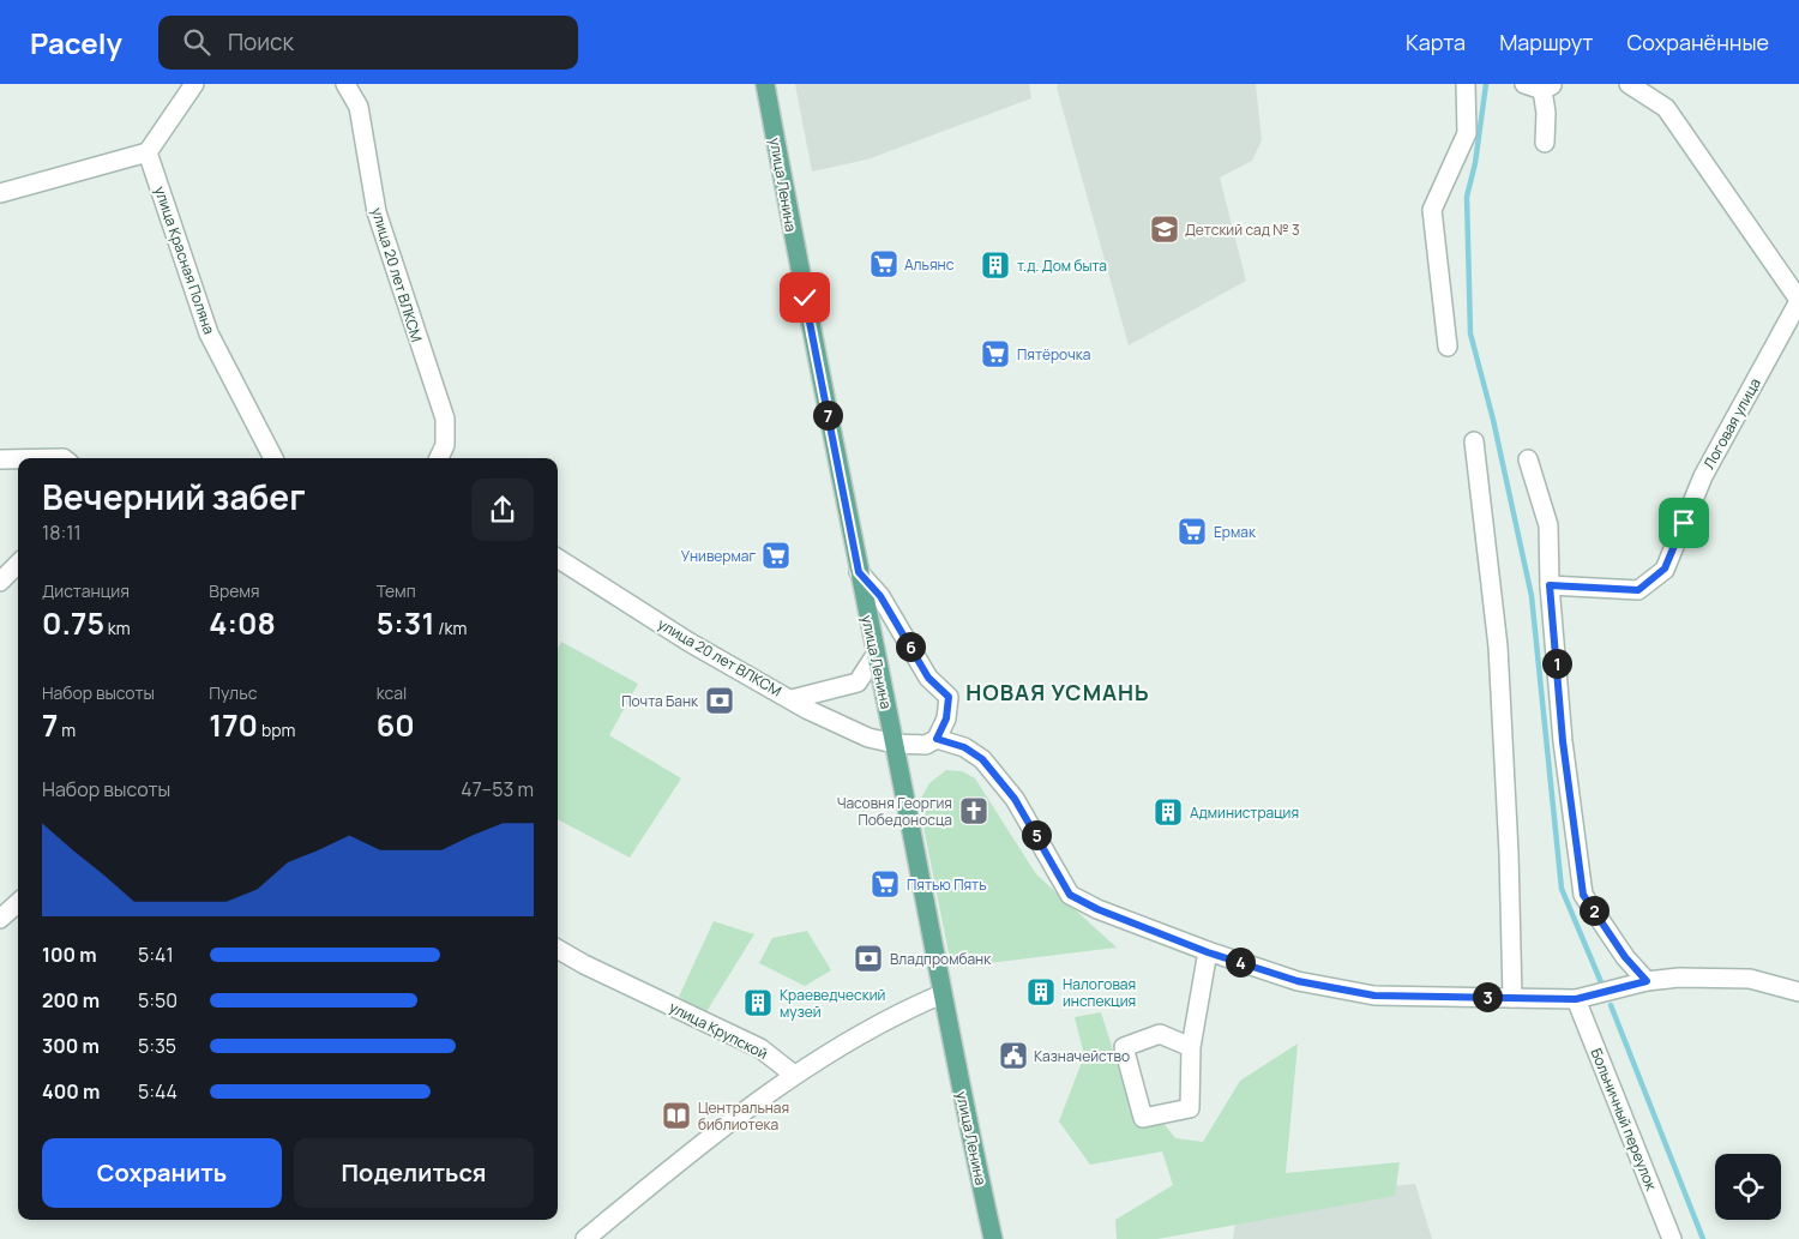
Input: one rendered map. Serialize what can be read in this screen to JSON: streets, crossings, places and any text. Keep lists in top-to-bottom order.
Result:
{
  "streets": {
    "main road": ["улица Ленина"],
    "street": [
      "улица Красная Поляна",
      "улица 20 лет ВЛКСМ",
      "Логовая улица",
      "улица Крупской",
      "Больничный переулок"
    ]
  },
  "crossings": [
    ["улица Ленина", "улица 20 лет ВЛКСМ"]
  ],
  "districts": ["НОВАЯ УСМАНЬ"],
  "places": {
    "school or university": ["Детский сад № 3"],
    "supermarket": [
      "Альянс",
      "Пятёрочка",
      "Ермак",
      "Универмаг",
      "Пятью Пять"
    ],
    "building": [
      "т.д. Дом быта",
      "Администрация",
      "Налоговая инспекция",
      "Краеведческий музей"
    ],
    "bank": ["Почта Банк", "Владпромбанк"],
    "church": ["Часовня Георгия Победоносца"],
    "public building": ["Казначейство"],
    "library": ["Центральная библиотека"]
  },
  "page": {
    "header": "Pacely",
    "search": "Поиск",
    "nav": ["Карта", "Маршрут", "Сохранённые"],
    "pins": [
      "7",
      "6",
      "1",
      "5",
      "2",
      "4",
      "3"
    ],
    "heading": ["Вечерний забег", "18:11"],
    "stats": [
      ["Дистанция", "0.75 km"],
      ["Время", "4:08"],
      ["Темп", "5:31 /km"],
      ["Набор высоты", "7 m"],
      ["Пульс", "170 bpm"],
      ["kcal", "60"]
    ],
    "chart": ["Набор высоты", "47–53 m"],
    "list": [
      {
        "name": "100 m",
        "note": "5:41"
      },
      {
        "name": "200 m",
        "note": "5:50"
      },
      {
        "name": "300 m",
        "note": "5:35"
      },
      {
        "name": "400 m",
        "note": "5:44"
      }
    ],
    "buttons": ["Сохранить", "Поделиться"]
  }
}
